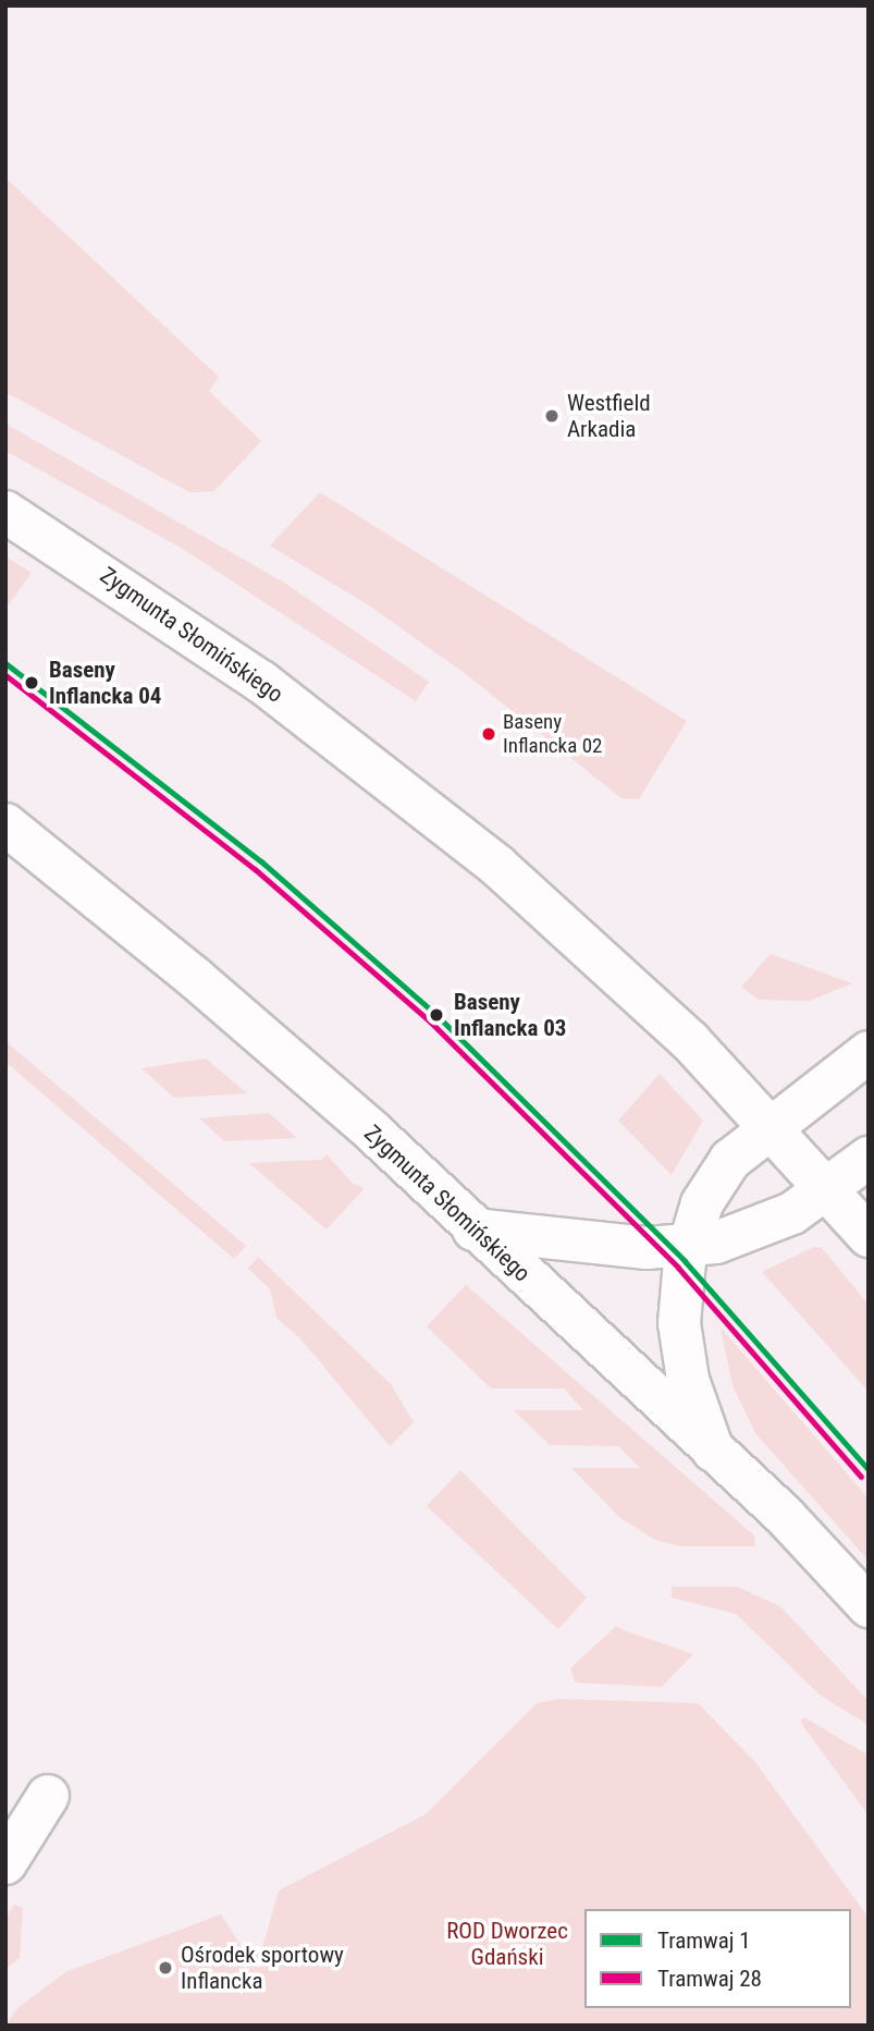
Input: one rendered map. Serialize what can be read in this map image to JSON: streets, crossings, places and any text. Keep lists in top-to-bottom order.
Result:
{
  "streets": {
    "main road": ["Zygmunta Słomińskiego"]
  },
  "parks": ["ROD Dworzec Gdański"],
  "places": [
    "Westfield Arkadia",
    "Baseny Inflancka 04",
    "Baseny Inflancka 02",
    "Baseny Inflancka 03",
    "Ośrodek sportowy Inflancka"
  ],
  "lines": ["tram line 1", "tram line 28"],
  "legend": ["Tramwaj 1", "Tramwaj 28"]
}
